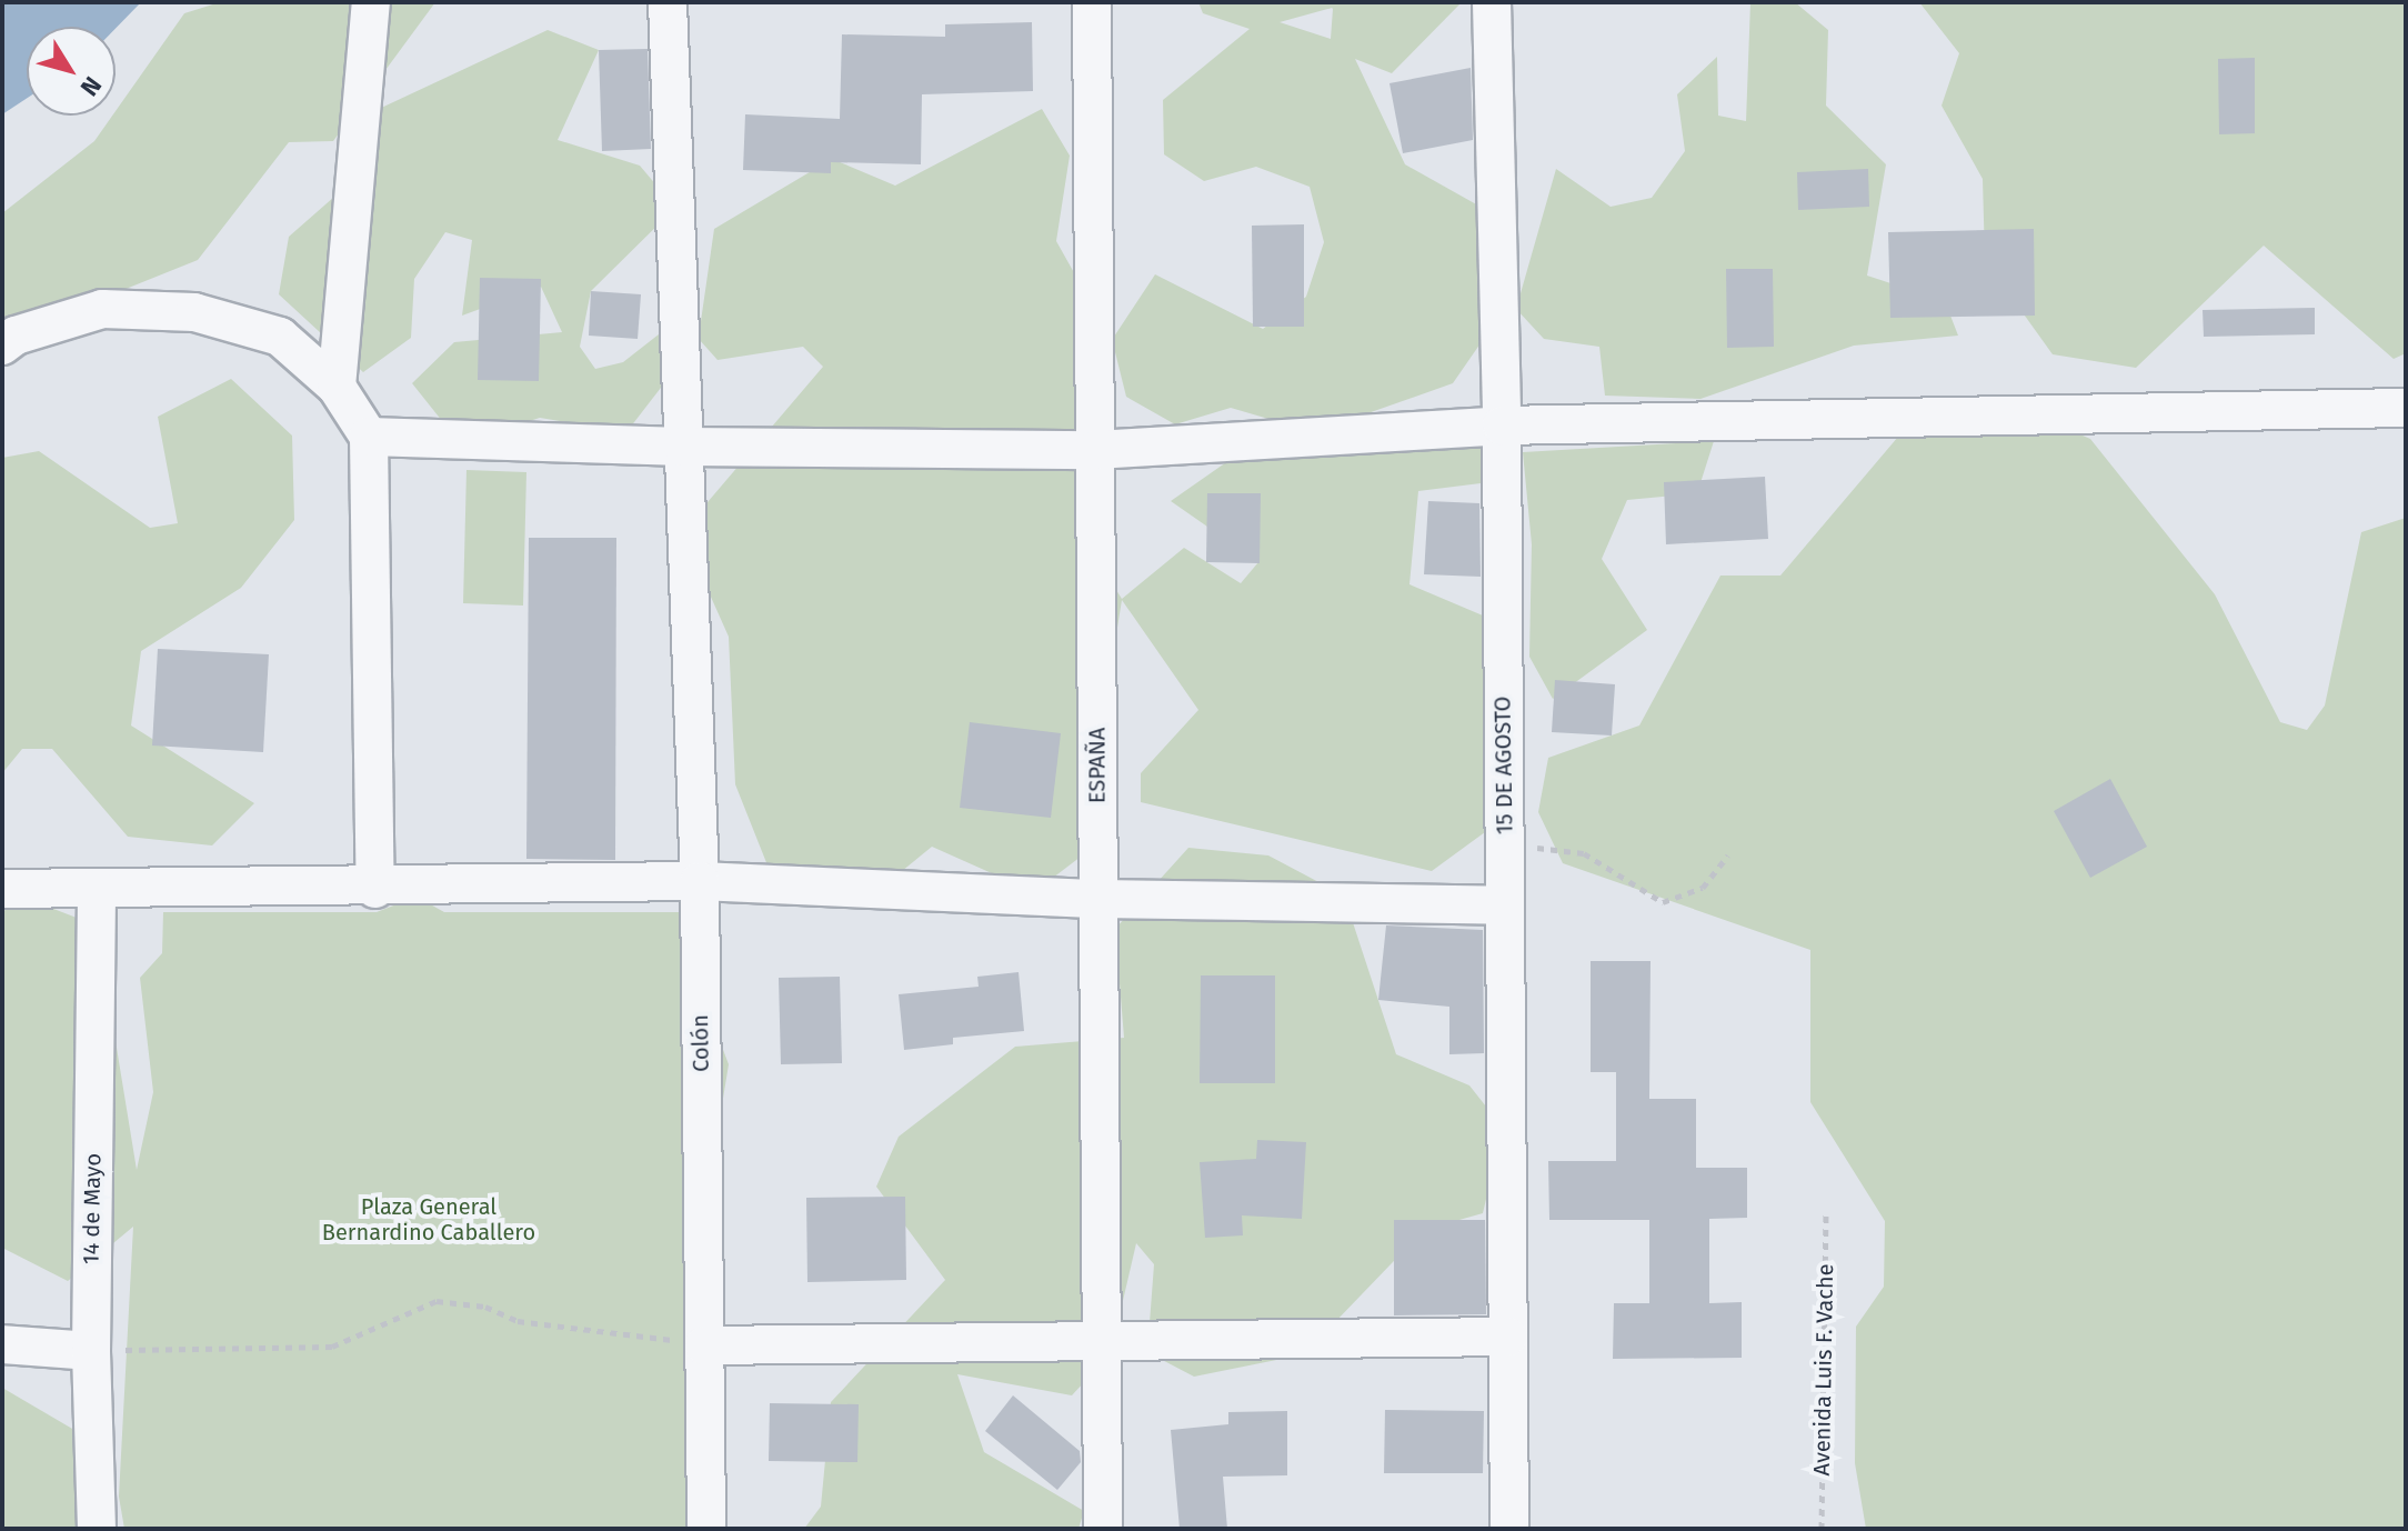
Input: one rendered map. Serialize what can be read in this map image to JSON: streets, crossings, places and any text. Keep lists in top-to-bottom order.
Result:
{
  "streets": {
    "street": [
      "ESPAÑA",
      "15 DE AGOSTO",
      "Colón",
      "14 de Mayo"
    ],
    "path": ["Avenida Luis F. Vache"]
  },
  "parks": ["Plaza General Bernardino Caballero"],
  "north": "bottom right"
}
